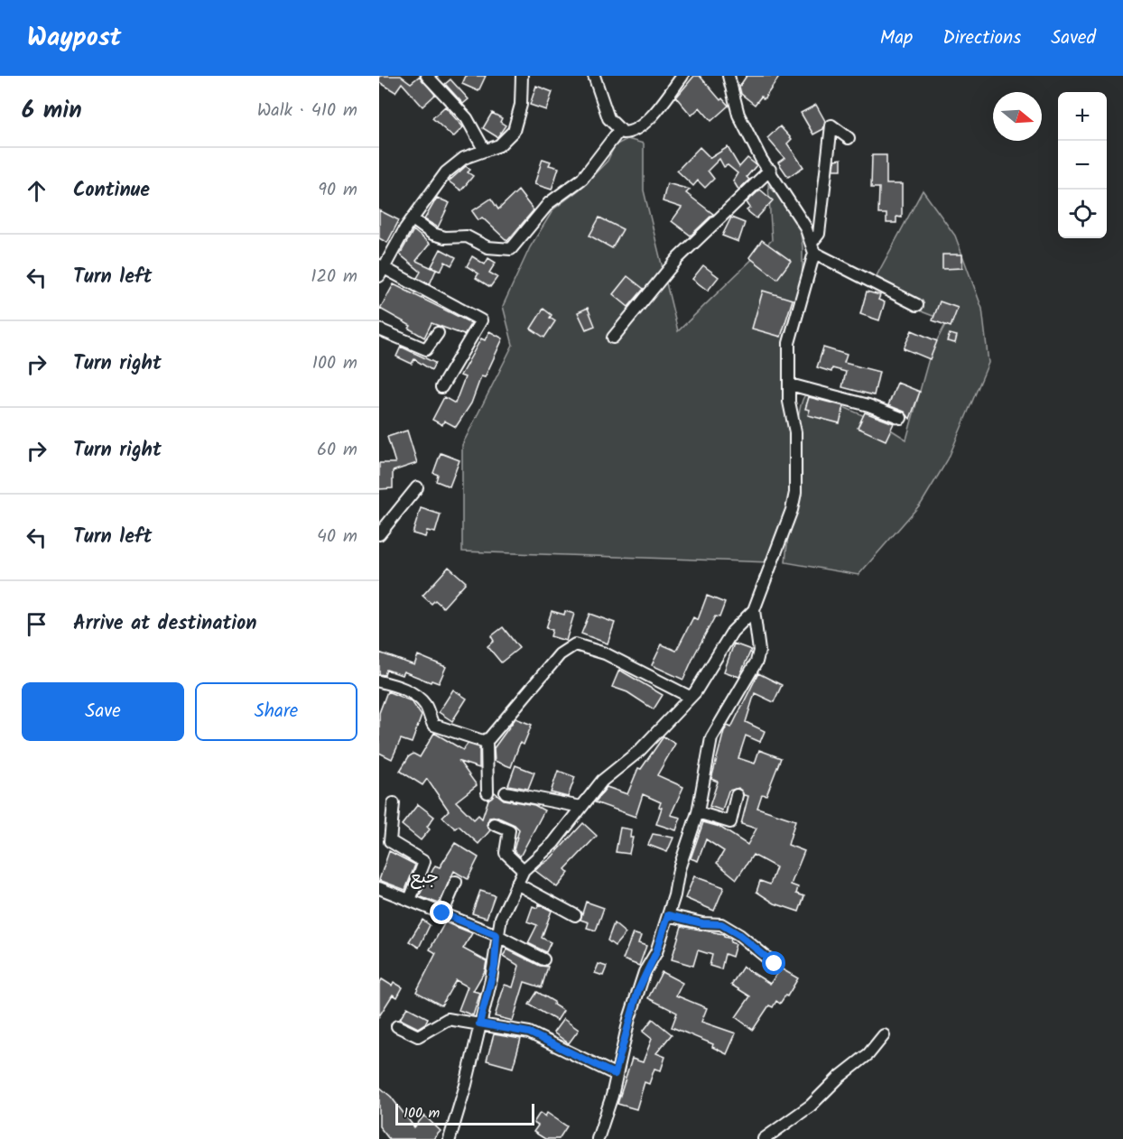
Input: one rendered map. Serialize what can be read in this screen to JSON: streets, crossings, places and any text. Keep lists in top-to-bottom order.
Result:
{
  "districts": ["جبع"],
  "scale_bar": "100 m",
  "north": "right",
  "page": {
    "header": "Waypost",
    "nav": ["Map", "Directions", "Saved"],
    "heading": ["6 min", "Walk · 410 m"],
    "map_buttons": ["+", "−"],
    "list": [
      ["Continue", "90 m"],
      ["Turn left", "120 m"],
      ["Turn right", "100 m"],
      ["Turn right", "60 m"],
      ["Turn left", "40 m"],
      "Arrive at destination"
    ],
    "buttons": ["Save", "Share"],
    "scale": "100 m"
  }
}
